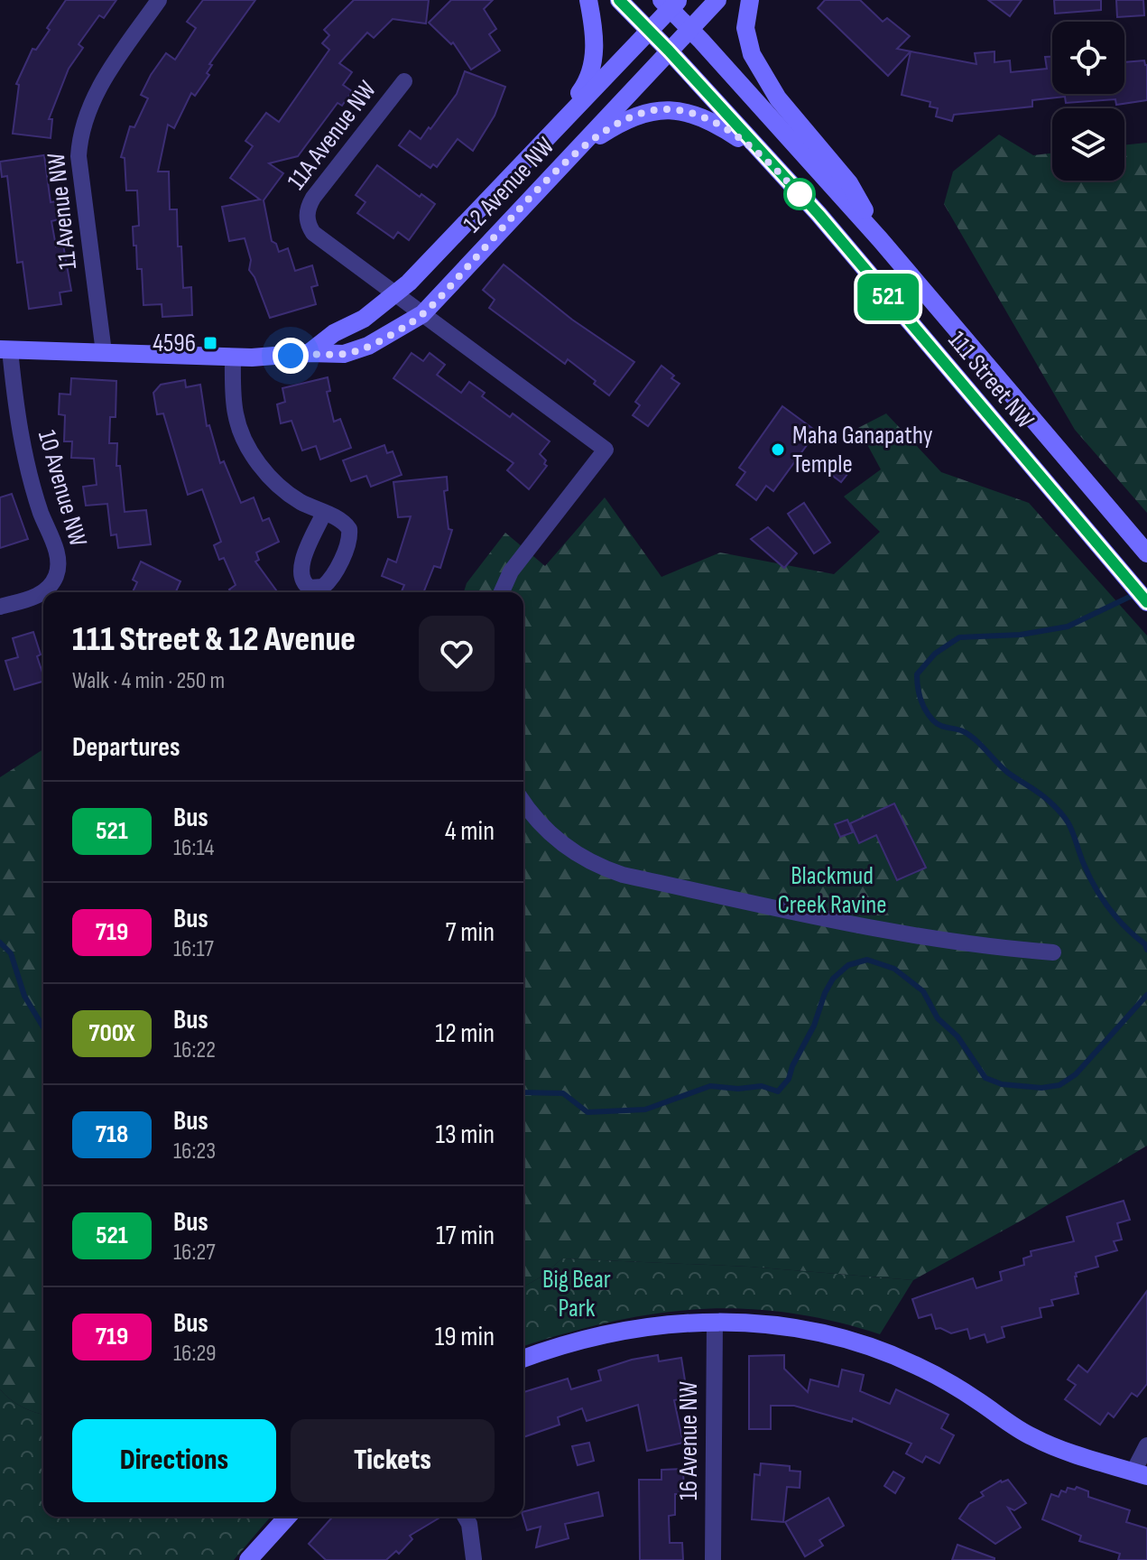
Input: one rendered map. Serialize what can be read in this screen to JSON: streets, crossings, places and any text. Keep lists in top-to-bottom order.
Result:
{
  "streets": {
    "main road": ["12 Avenue NW", "111 Street NW"],
    "street": [
      "11A Avenue NW",
      "11 Avenue NW",
      "10 Avenue NW",
      "16 Avenue NW"
    ]
  },
  "crossings": [
    ["11A Avenue NW", "12 Avenue NW"],
    ["12 Avenue NW", "11 Avenue NW"],
    ["12 Avenue NW", "111 Street NW"],
    ["12 Avenue NW", "10 Avenue NW"]
  ],
  "parks": ["Blackmud Creek Ravine", "Big Bear Park"],
  "places": {
    "transit": ["4596"],
    "other": ["Maha Ganapathy Temple"]
  },
  "lines": ["bus line 521"],
  "page": {
    "on_map": "521",
    "heading": [
      ["111 Street & 12 Avenue", "Walk · 4 min · 250 m"],
      "Departures"
    ],
    "list": [
      {
        "mark": "521",
        "name": "Bus",
        "note": "16:14",
        "value": "4 min"
      },
      {
        "mark": "719",
        "name": "Bus",
        "note": "16:17",
        "value": "7 min"
      },
      {
        "mark": "700X",
        "name": "Bus",
        "note": "16:22",
        "value": "12 min"
      },
      {
        "mark": "718",
        "name": "Bus",
        "note": "16:23",
        "value": "13 min"
      },
      {
        "mark": "521",
        "name": "Bus",
        "note": "16:27",
        "value": "17 min"
      },
      {
        "mark": "719",
        "name": "Bus",
        "note": "16:29",
        "value": "19 min"
      }
    ],
    "buttons": ["Directions", "Tickets"]
  }
}
